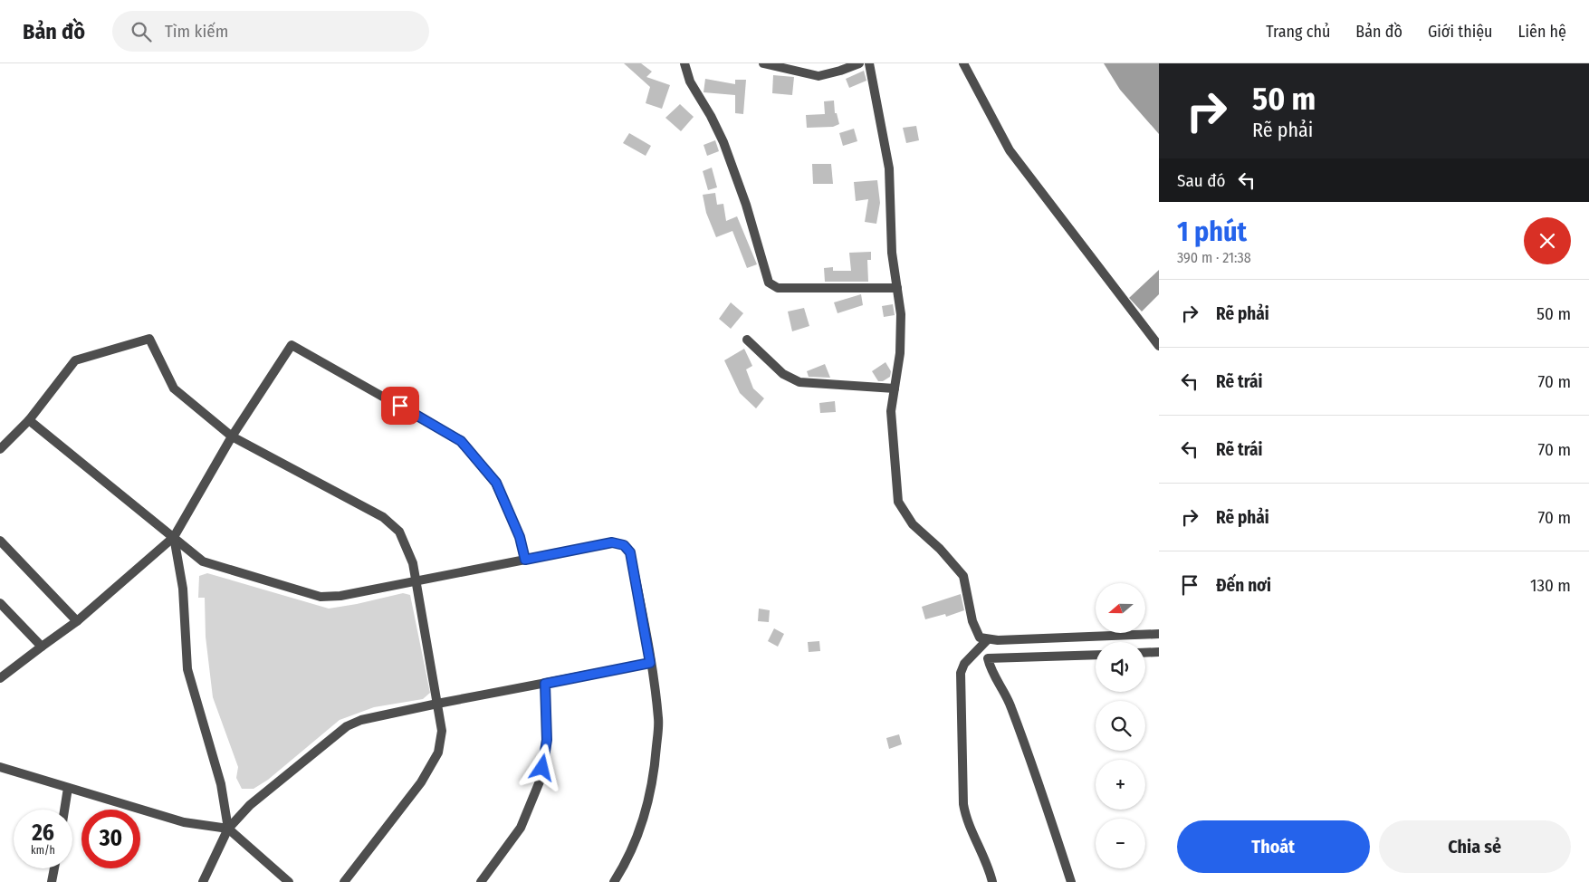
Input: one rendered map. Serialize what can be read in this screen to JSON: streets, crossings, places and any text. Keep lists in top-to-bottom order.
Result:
{
  "north": "left",
  "page": {
    "header": "Bản đồ",
    "search": "Tìm kiếm",
    "nav": [
      "Trang chủ",
      "Bản đồ",
      "Giới thiệu",
      "Liên hệ"
    ],
    "turn": ["50 m", "Rẽ phải"],
    "then": "Sau đó",
    "heading": ["1 phút", "390 m · 21:38"],
    "list": [
      {
        "name": "Rẽ phải",
        "value": "50 m"
      },
      {
        "name": "Rẽ trái",
        "value": "70 m"
      },
      {
        "name": "Rẽ trái",
        "value": "70 m"
      },
      {
        "name": "Rẽ phải",
        "value": "70 m"
      },
      {
        "name": "Đến nơi",
        "value": "130 m"
      }
    ],
    "map_buttons": ["+", "−"],
    "speed": "26 km/h",
    "limit": "30",
    "buttons": ["Thoát", "Chia sẻ"]
  }
}
